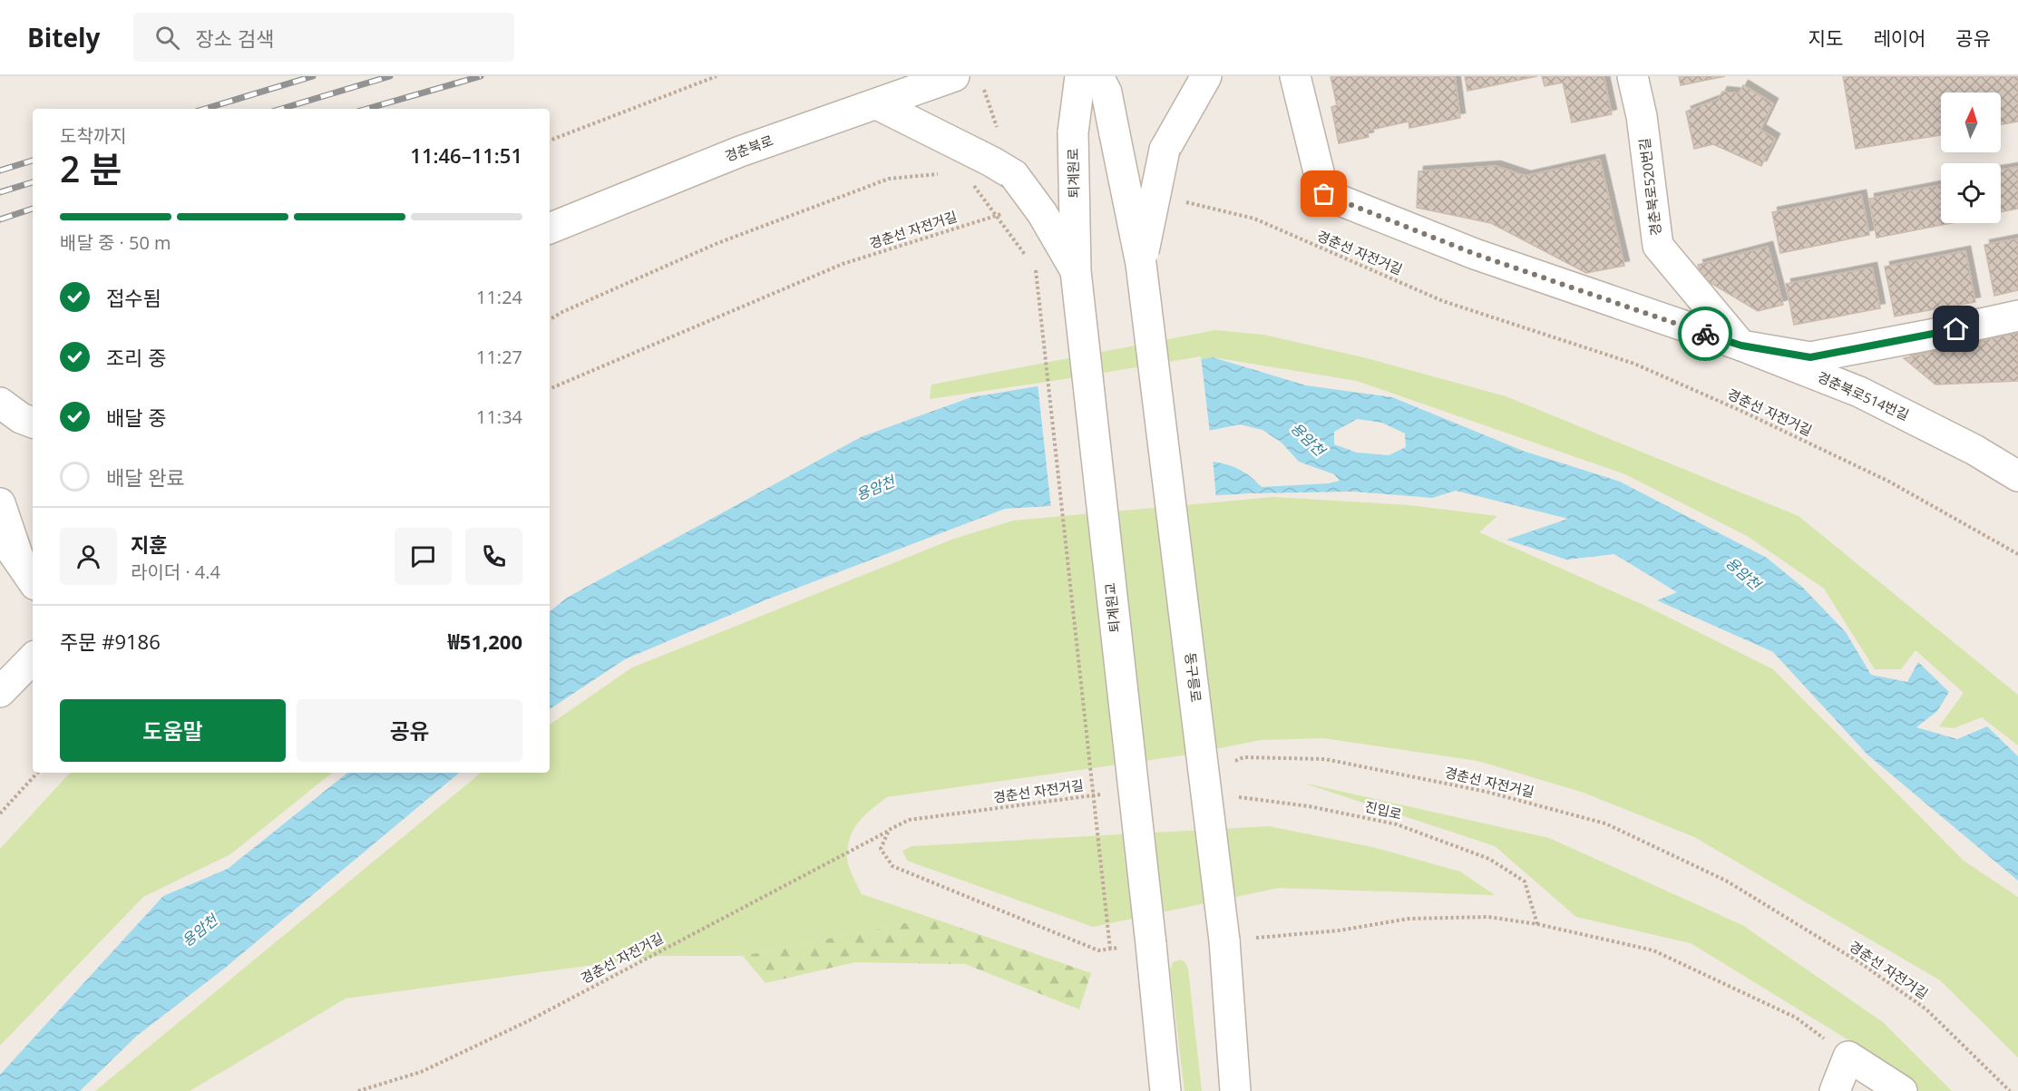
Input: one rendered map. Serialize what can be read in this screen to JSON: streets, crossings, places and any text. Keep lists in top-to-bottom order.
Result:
{
  "streets": {
    "street": [
      "경춘북로",
      "퇴계원로",
      "경춘북로520번길",
      "경춘북로514번길",
      "퇴계원교",
      "동구릉로"
    ],
    "path": ["경춘선 자전거길", "진입로"]
  },
  "crossings": [
    ["퇴계원로", "퇴계원교"],
    ["경춘북로520번길", "경춘북로514번길"]
  ],
  "water": ["용암천"],
  "north": "top",
  "page": {
    "header": "Bitely",
    "search": "장소 검색",
    "nav": ["지도", "레이어", "공유"],
    "heading": ["2 분", "도착까지", "11:46–11:51"],
    "panel": [
      "지훈",
      "라이더 · 4.4",
      "주문 #9186",
      "₩51,200"
    ],
    "bar": "배달 중 · 50 m",
    "list": [
      ["접수됨", "11:24"],
      ["조리 중", "11:27"],
      ["배달 중", "11:34"],
      "배달 완료"
    ],
    "buttons": ["도움말", "공유"]
  }
}
